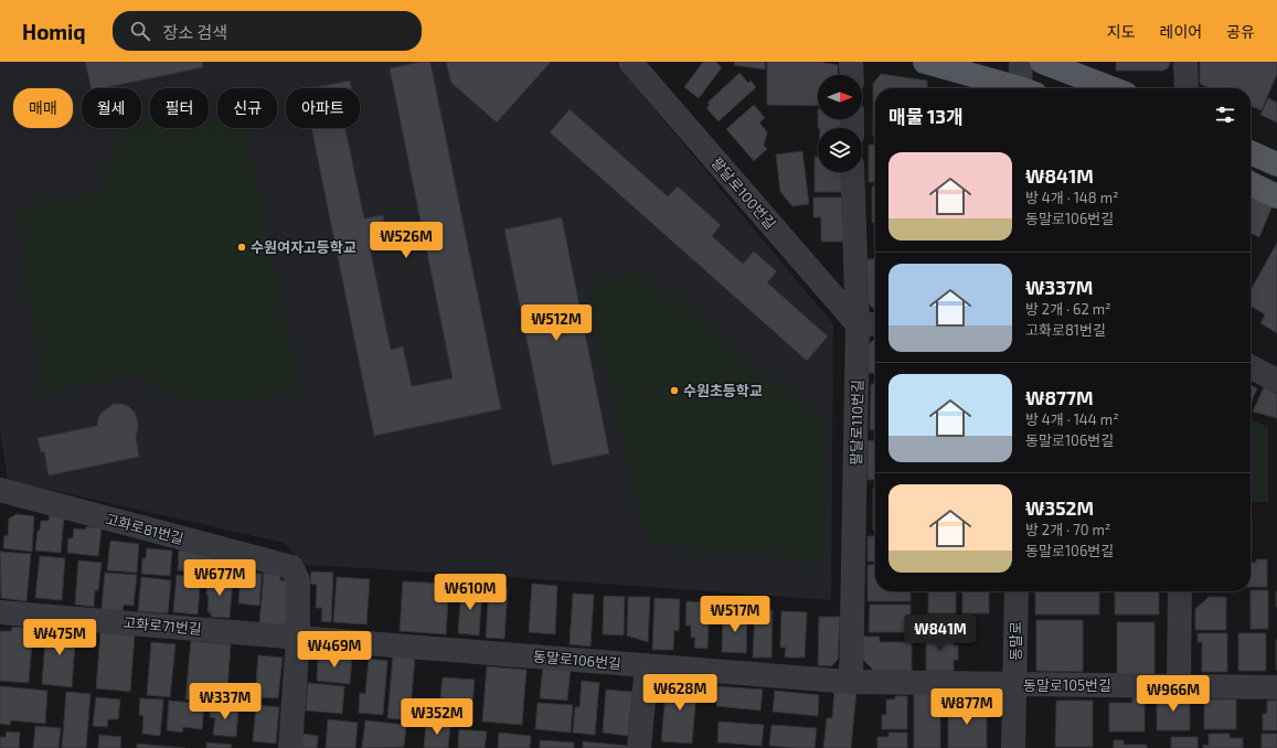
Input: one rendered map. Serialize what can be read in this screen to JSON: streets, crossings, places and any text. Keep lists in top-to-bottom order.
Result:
{
  "streets": {
    "street": [
      "팔달로100번길",
      "팔달로110번길",
      "고화로81번길",
      "고화로71번길",
      "동말로",
      "동말로106번길",
      "동말로105번길"
    ]
  },
  "crossings": [
    ["팔달로100번길", "팔달로110번길"],
    ["팔달로110번길", "동말로106번길"],
    ["고화로81번길", "고화로71번길"],
    ["고화로81번길", "동말로106번길"],
    ["고화로71번길", "동말로106번길"],
    ["동말로", "동말로106번길"],
    ["동말로", "동말로105번길"],
    ["동말로106번길", "동말로105번길"]
  ],
  "places": ["수원여자고등학교", "수원초등학교"],
  "north": "right",
  "page": {
    "header": "Homiq",
    "search": "장소 검색",
    "nav": ["지도", "레이어", "공유"],
    "chip": [
      "매매",
      "월세",
      "필터",
      "신규",
      "아파트"
    ],
    "heading": "매물 13개",
    "list": [
      {
        "name": "₩841M",
        "note": "방 4개 · 148 m² · 동말로106번길"
      },
      {
        "name": "₩337M",
        "note": "방 2개 · 62 m² · 고화로81번길"
      },
      {
        "name": "₩877M",
        "note": "방 4개 · 144 m² · 동말로106번길"
      },
      {
        "name": "₩352M",
        "note": "방 2개 · 70 m² · 동말로106번길"
      }
    ],
    "price": [
      "₩526M",
      "₩512M",
      "₩677M",
      "₩610M",
      "₩517M",
      "₩841M",
      "₩475M",
      "₩469M",
      "₩628M",
      "₩966M",
      "₩337M",
      "₩877M",
      "₩352M"
    ]
  }
}
